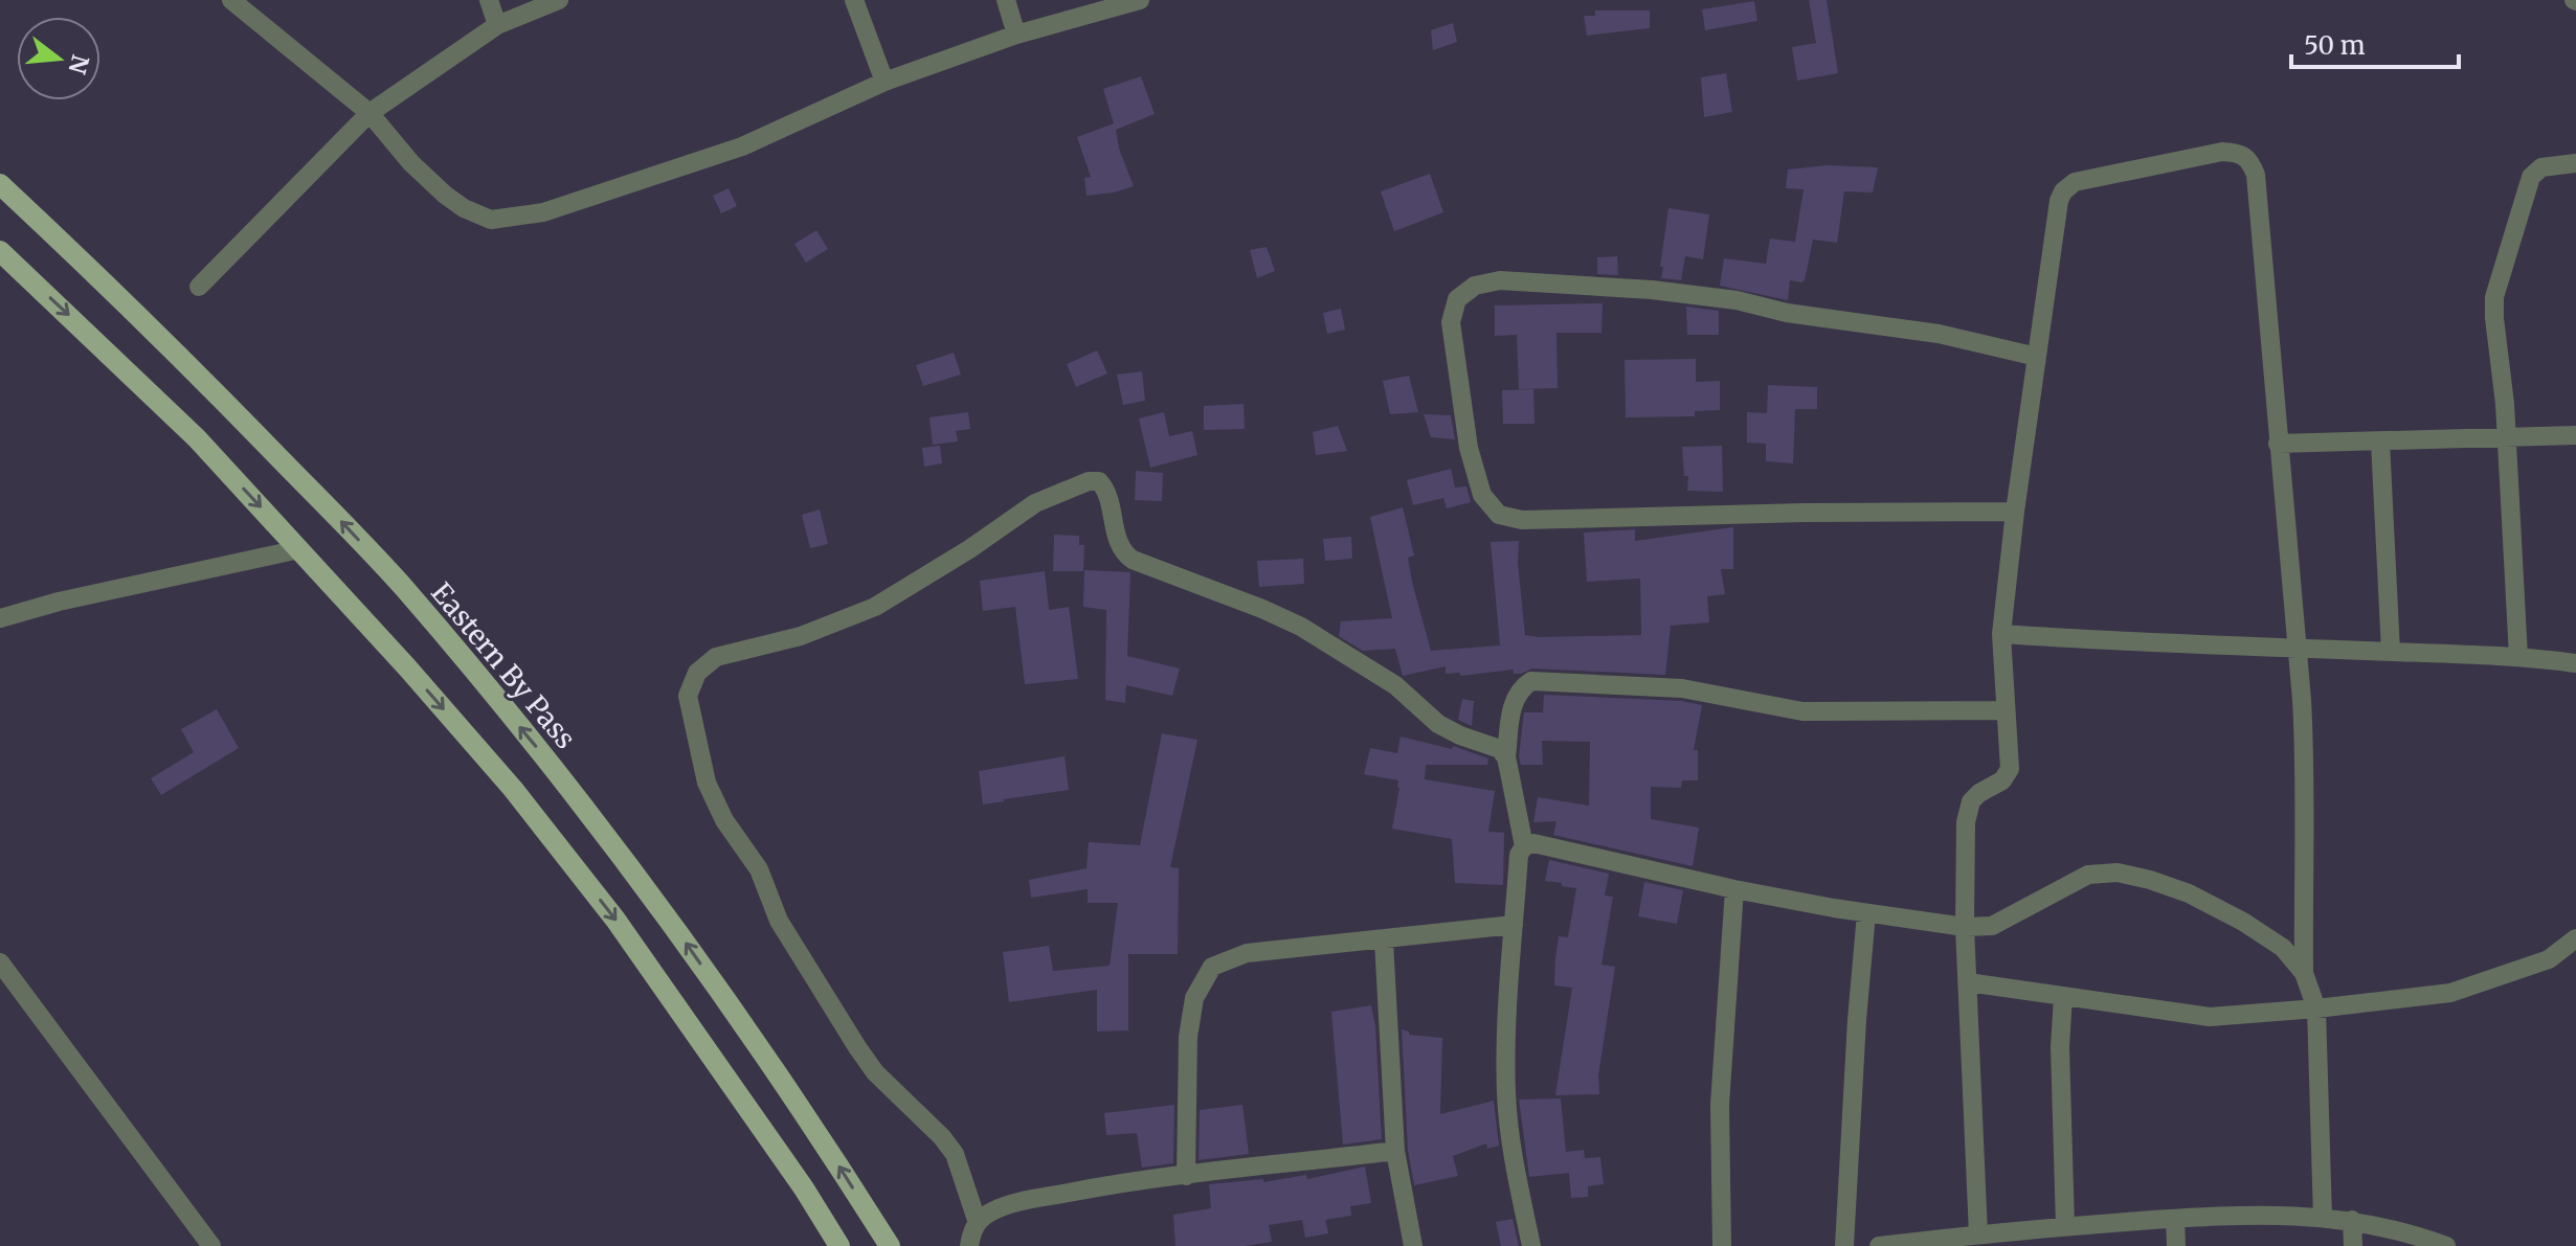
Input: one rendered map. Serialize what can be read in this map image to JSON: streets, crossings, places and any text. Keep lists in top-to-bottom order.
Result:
{
  "streets": {
    "main road": ["Eastern By Pass"]
  },
  "scale_bar": "50 m",
  "north": "right"
}
